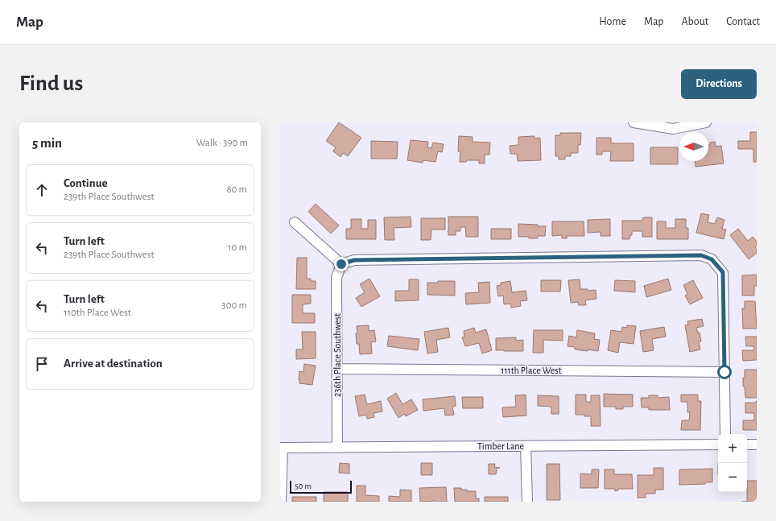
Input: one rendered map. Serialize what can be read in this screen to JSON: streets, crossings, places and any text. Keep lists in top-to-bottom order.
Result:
{
  "streets": {
    "street": ["236th Place Southwest", "111th Place West", "Timber Lane"]
  },
  "crossings": [
    ["236th Place Southwest", "111th Place West"],
    ["236th Place Southwest", "Timber Lane"]
  ],
  "scale_bar": "50 m",
  "north": "left",
  "page": {
    "header": "Map",
    "nav": [
      "Home",
      "Map",
      "About",
      "Contact"
    ],
    "buttons": "Directions",
    "title": "Find us",
    "heading": ["5 min", "Walk · 390 m"],
    "list": [
      ["Continue", "239th Place Southwest", "80 m"],
      ["Turn left", "239th Place Southwest", "10 m"],
      ["Turn left", "110th Place West", "300 m"],
      "Arrive at destination"
    ],
    "map_buttons": ["+", "−"],
    "scale": "50 m"
  }
}
